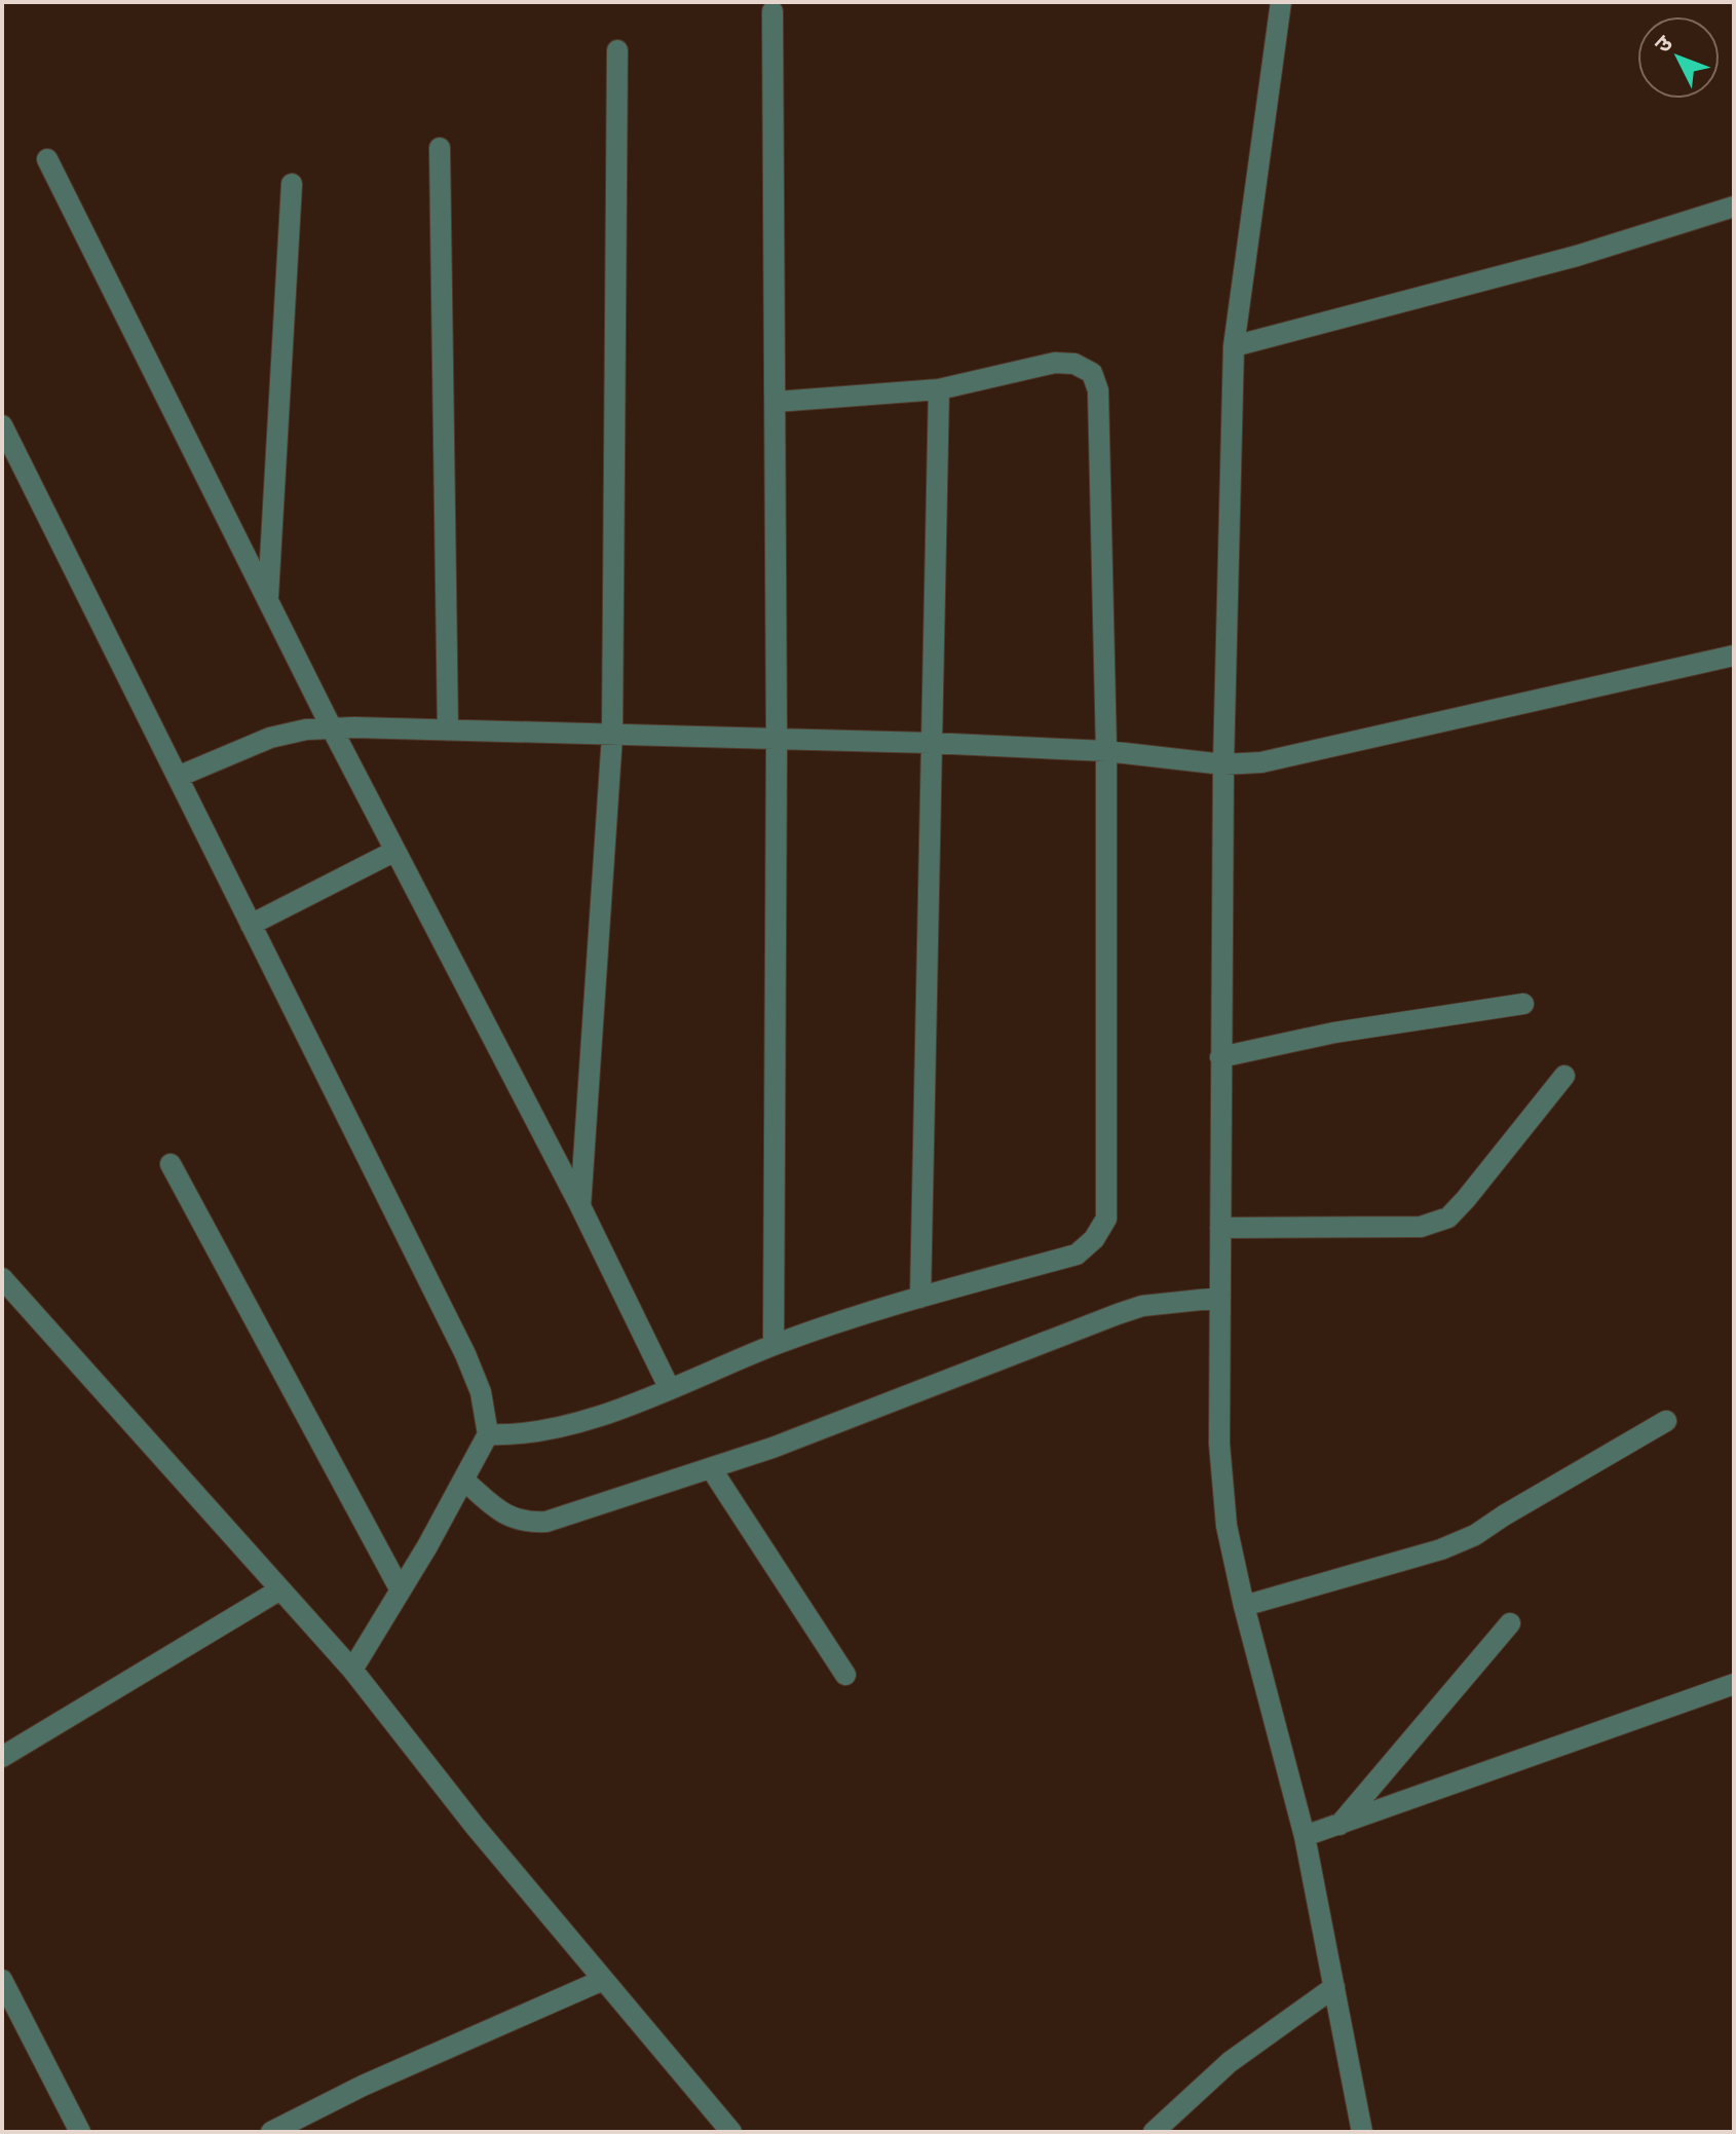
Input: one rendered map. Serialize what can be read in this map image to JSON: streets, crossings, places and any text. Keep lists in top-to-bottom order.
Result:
{
  "north": "top left"
}
